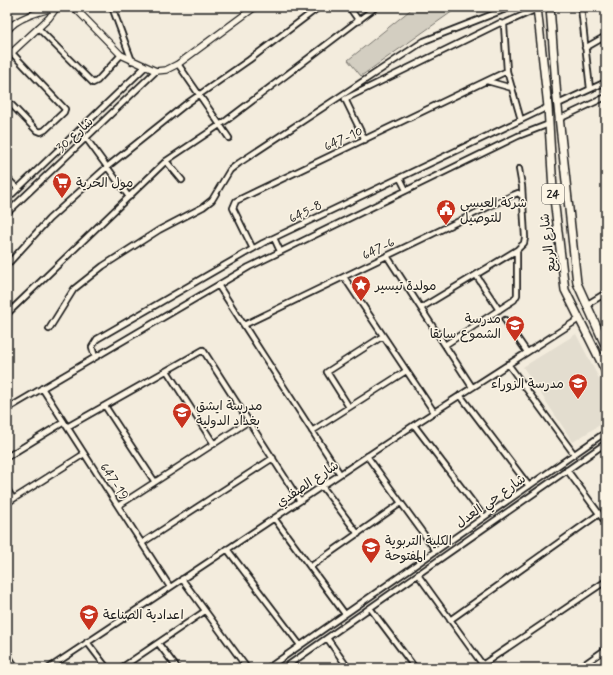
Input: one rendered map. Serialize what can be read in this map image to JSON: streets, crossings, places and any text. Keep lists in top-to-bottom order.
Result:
{
  "streets": {
    "main road": ["24", "شارع الربيع"],
    "street": [
      "شارع 30",
      "647-10",
      "645-8",
      "647-6",
      "647-19",
      "شارع الصفدي",
      "شارع حي العدل"
    ]
  },
  "crossings": [
    ["647-10", "645-8"],
    ["645-8", "شارع الربيع"],
    ["645-8", "647-19"],
    ["شارع الربيع", "شارع الصفدي"],
    ["647-19", "شارع الصفدي"]
  ],
  "places": {
    "supermarket": ["مول الحرية"],
    "public building": ["شركة العيسى للتوصيل"],
    "place": ["مولدة تيسير"],
    "school or university": [
      "مدرسة الشموع سابقا",
      "مدرسة الزوراء",
      "مدرسة ايشق بغداد الدولية",
      "الكلية التربوية المفتوحة",
      "اعدادية الصناعة"
    ]
  }
}
